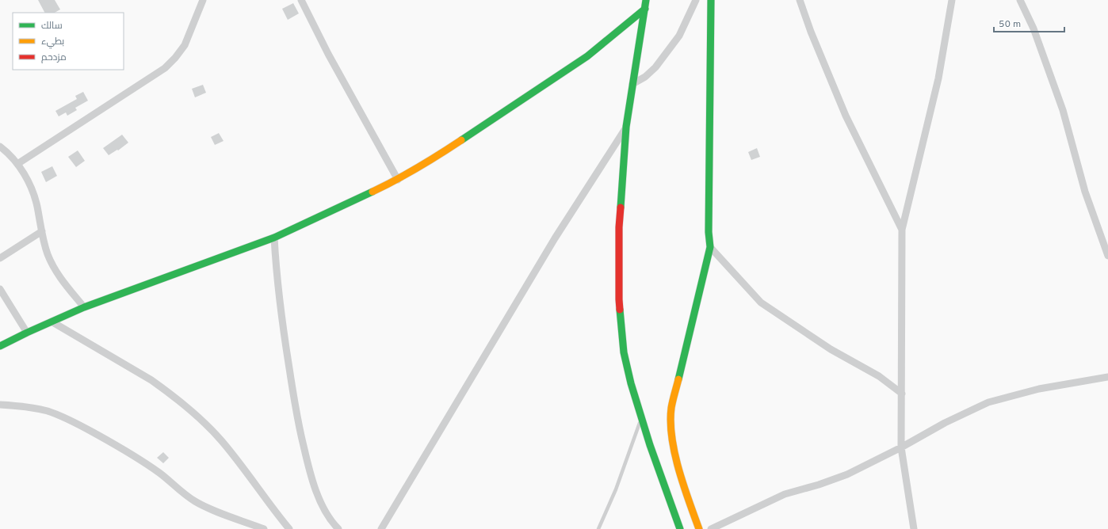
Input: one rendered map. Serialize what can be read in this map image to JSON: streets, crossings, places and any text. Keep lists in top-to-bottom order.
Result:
{
  "legend": ["سالك", "بطيء", "مزدحم"],
  "scale_bar": "50 m"
}
